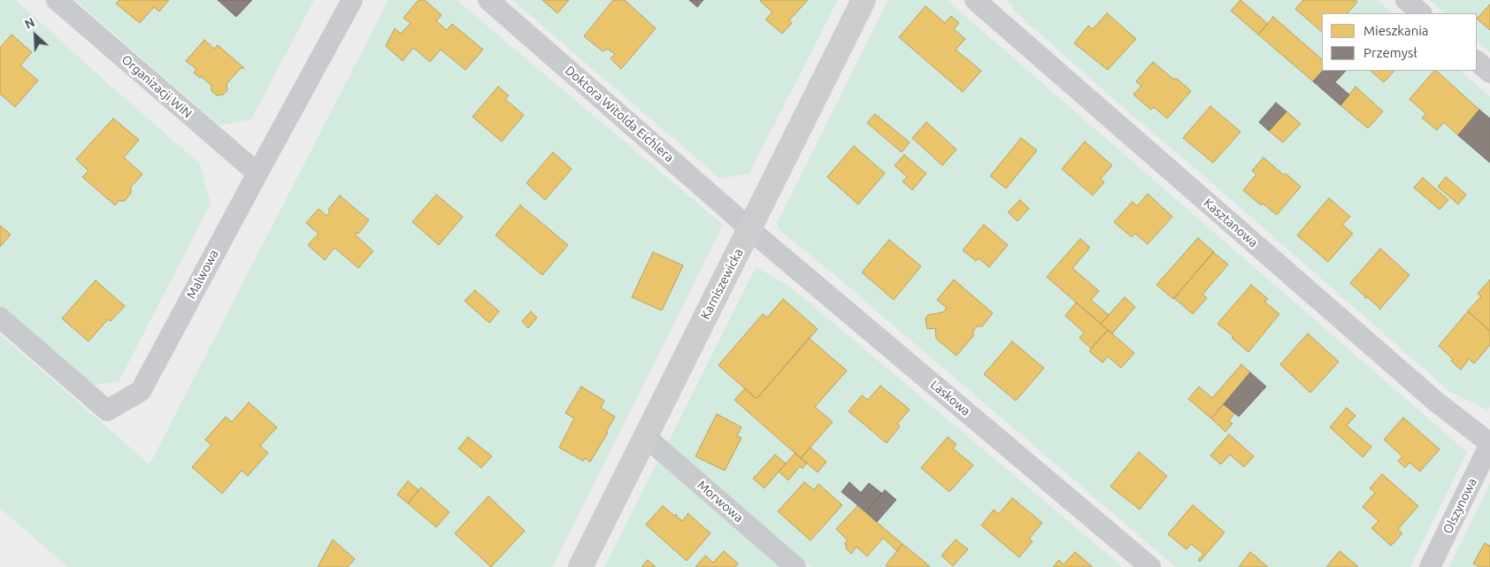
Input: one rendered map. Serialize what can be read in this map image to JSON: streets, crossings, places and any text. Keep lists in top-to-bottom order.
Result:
{
  "streets": {
    "street": [
      "Organizacji WiN",
      "Doktora Witolda Eichlera",
      "Kasztanowa",
      "Malwowa",
      "Karniszewicka",
      "Laskowa",
      "Morwowa",
      "Olszynowa"
    ]
  },
  "crossings": [
    ["Organizacji WiN", "Malwowa"],
    ["Doktora Witolda Eichlera", "Karniszewicka"],
    ["Doktora Witolda Eichlera", "Laskowa"],
    ["Kasztanowa", "Olszynowa"],
    ["Karniszewicka", "Laskowa"],
    ["Karniszewicka", "Morwowa"]
  ],
  "legend": ["Mieszkania", "Przemysł"],
  "north": "top left"
}
